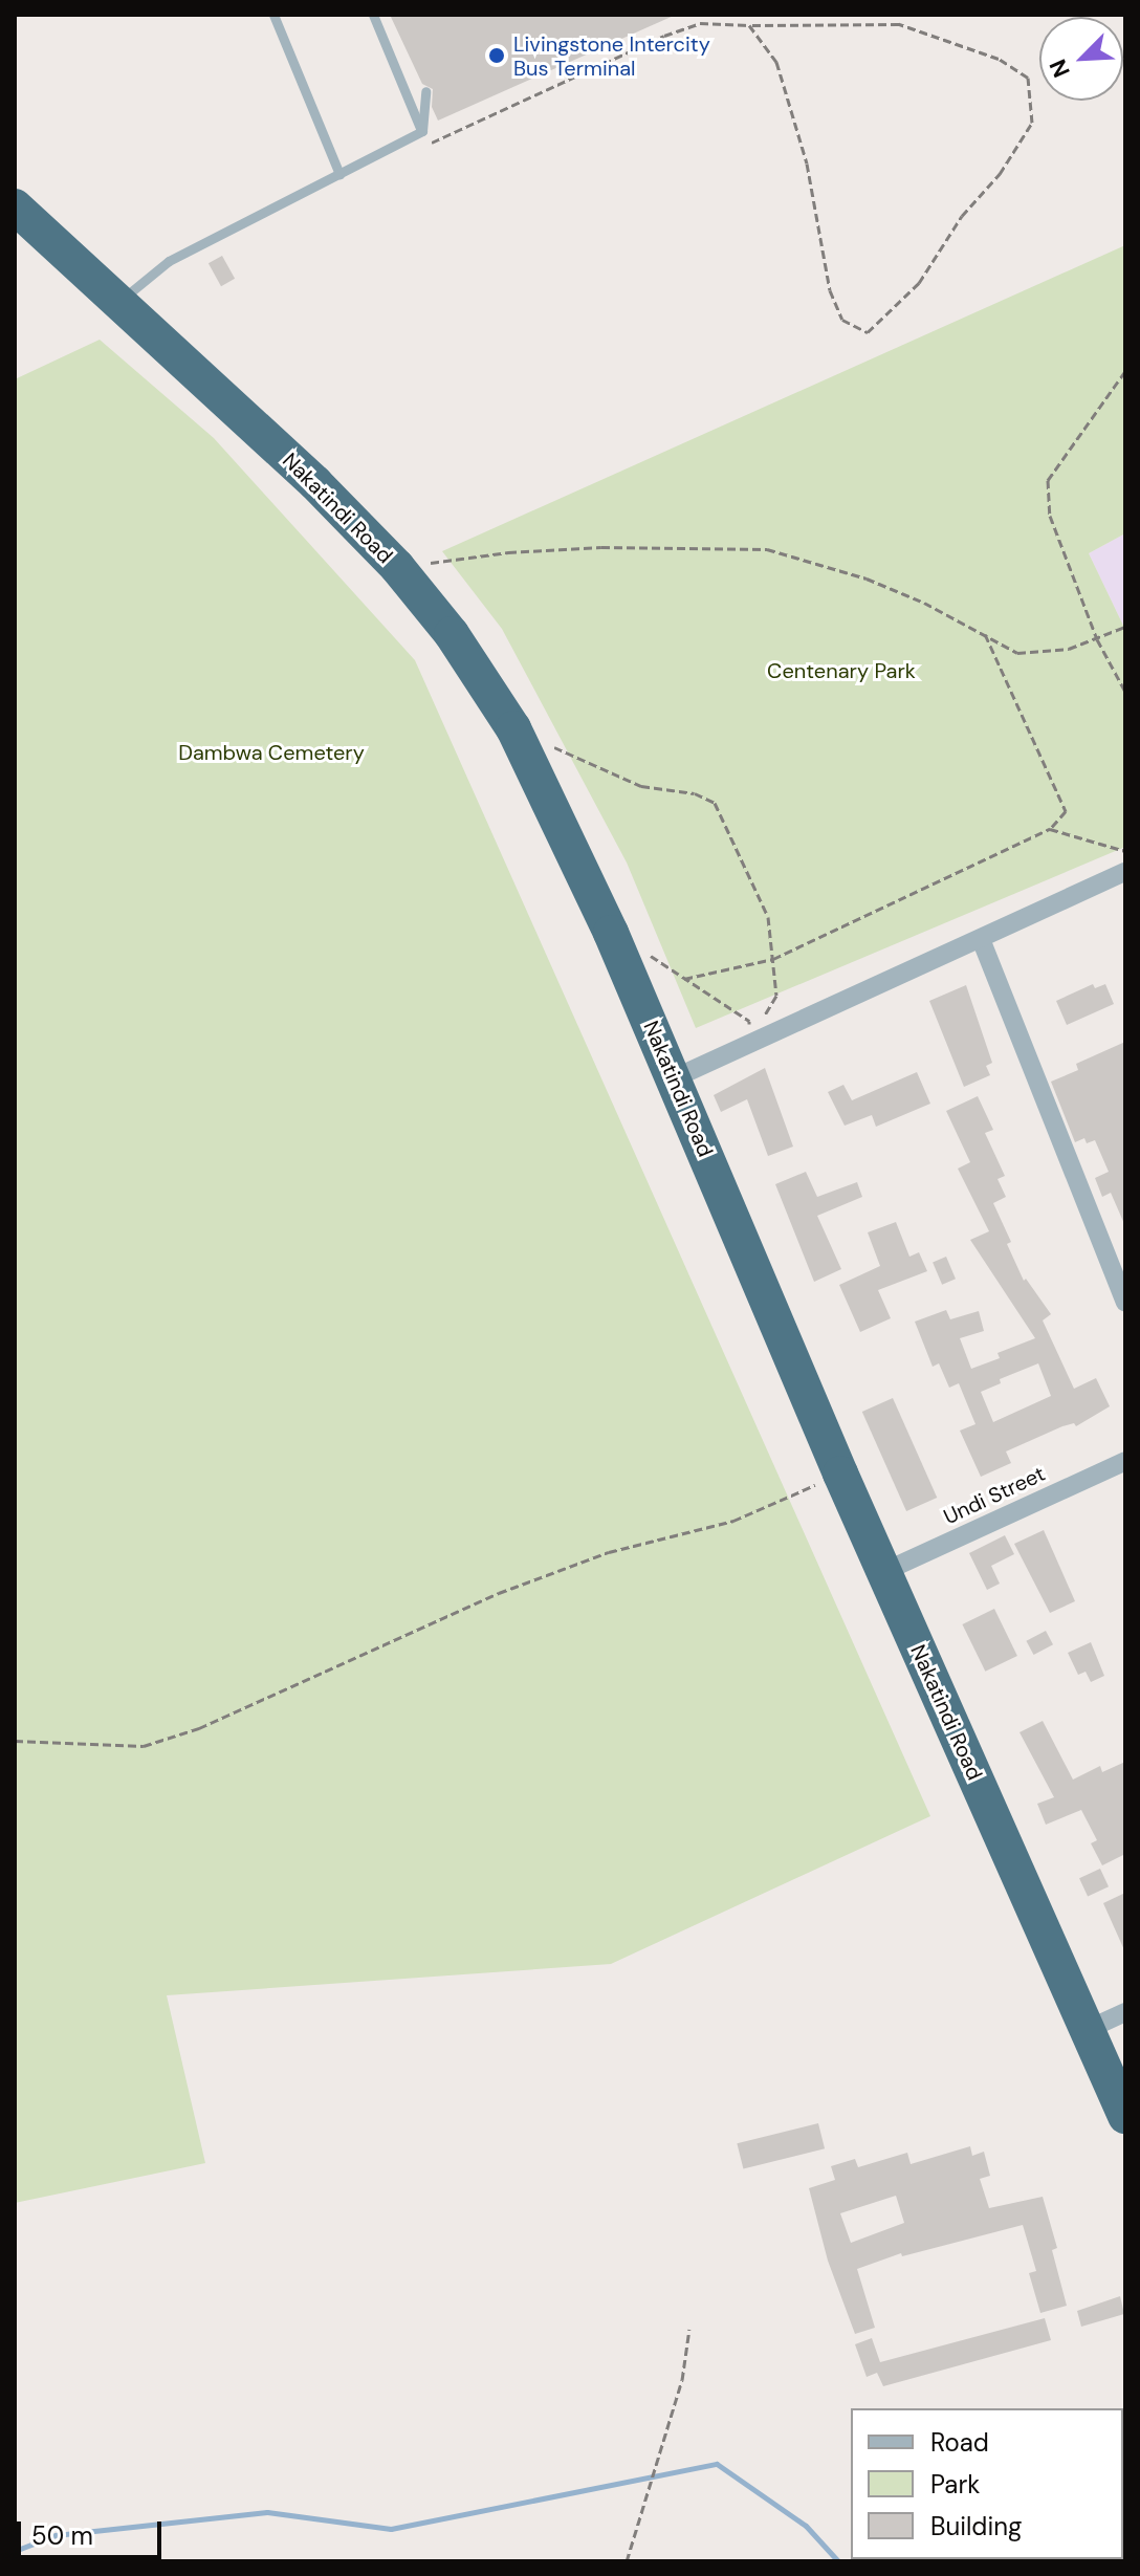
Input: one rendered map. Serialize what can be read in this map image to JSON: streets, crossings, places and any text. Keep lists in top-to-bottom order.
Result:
{
  "streets": {
    "highway": ["Nakatindi Road"],
    "street": ["Undi Street"]
  },
  "crossings": [
    ["Nakatindi Road", "Undi Street"]
  ],
  "parks": ["Centenary Park", "Dambwa Cemetery"],
  "places": ["Livingstone Intercity Bus Terminal"],
  "legend": ["Road", "Park", "Building"],
  "scale_bar": "50 m",
  "north": "bottom left"
}
